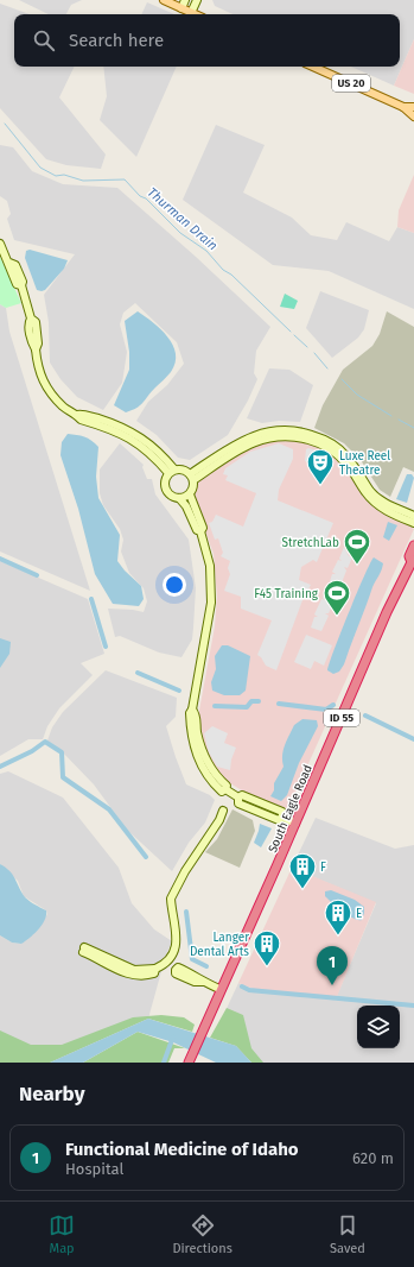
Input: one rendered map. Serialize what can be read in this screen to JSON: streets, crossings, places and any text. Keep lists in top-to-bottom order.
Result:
{
  "streets": {
    "highway": ["ID 55", "South Eagle Road"],
    "main road": ["US 20"]
  },
  "water": ["Thurman Drain"],
  "places": {
    "theatre": ["Luxe Reel Theatre"],
    "sports": ["StretchLab", "F45 Training"],
    "building": ["F", "E", "Langer Dental Arts"]
  },
  "page": {
    "search": "Search here",
    "pins": "1",
    "heading": "Nearby",
    "list": [
      {
        "mark": "1",
        "name": "Functional Medicine of Idaho",
        "note": "Hospital",
        "value": "620 m"
      }
    ],
    "nav": ["Map", "Directions", "Saved"]
  }
}
